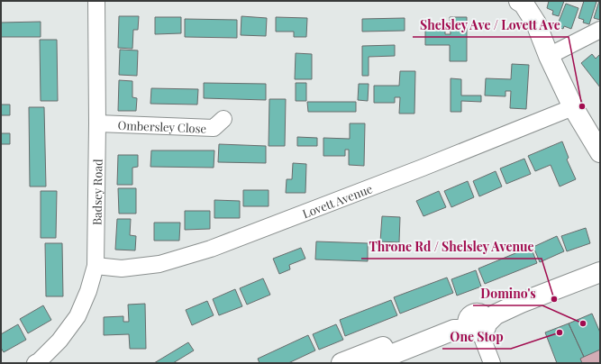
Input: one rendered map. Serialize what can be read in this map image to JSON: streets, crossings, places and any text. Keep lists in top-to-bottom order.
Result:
{
  "streets": {
    "street": ["Ombersley Close", "Badsey Road", "Lovett Avenue"]
  },
  "crossings": [
    ["Ombersley Close", "Badsey Road"],
    ["Badsey Road", "Lovett Avenue"]
  ],
  "places": [
    "Shelsley Ave / Lovett Ave",
    "Throne Rd / Shelsley Avenue",
    "Domino's",
    "One Stop"
  ]
}
